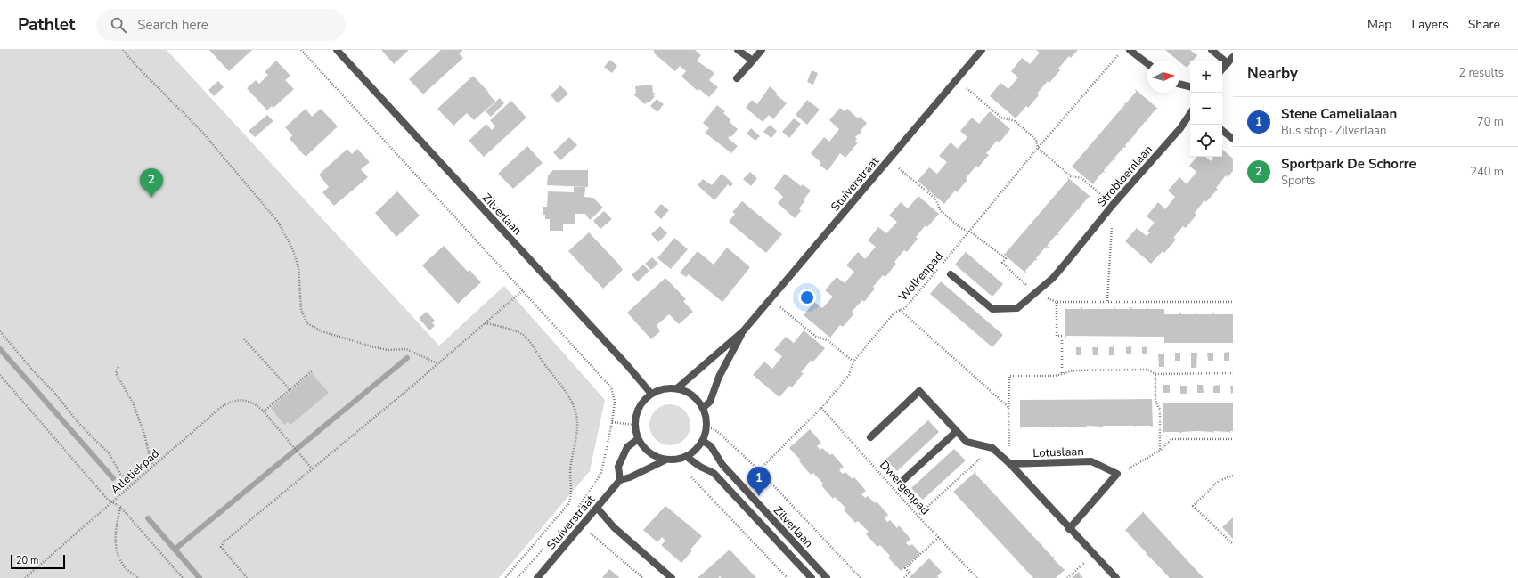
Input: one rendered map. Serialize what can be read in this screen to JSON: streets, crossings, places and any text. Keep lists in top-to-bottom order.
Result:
{
  "streets": {
    "street": [
      "Strobloemlaan",
      "Stuiverstraat",
      "Zilverlaan",
      "Lotuslaan"
    ],
    "path": ["Wolkenpad", "Atletiekpad", "Dwergenpad"]
  },
  "crossings": [
    ["Stuiverstraat", "Zilverlaan"],
    ["Wolkenpad", "Dwergenpad"]
  ],
  "scale_bar": "20 m",
  "north": "right",
  "page": {
    "header": "Pathlet",
    "search": "Search here",
    "nav": ["Map", "Layers", "Share"],
    "heading": ["Nearby", "2 results"],
    "map_buttons": ["+", "−"],
    "list": [
      {
        "mark": "1",
        "name": "Stene Camelialaan",
        "note": "Bus stop · Zilverlaan",
        "value": "70 m"
      },
      {
        "mark": "2",
        "name": "Sportpark De Schorre",
        "note": "Sports",
        "value": "240 m"
      }
    ],
    "pins": ["2", "1"],
    "scale": "20 m"
  }
}
